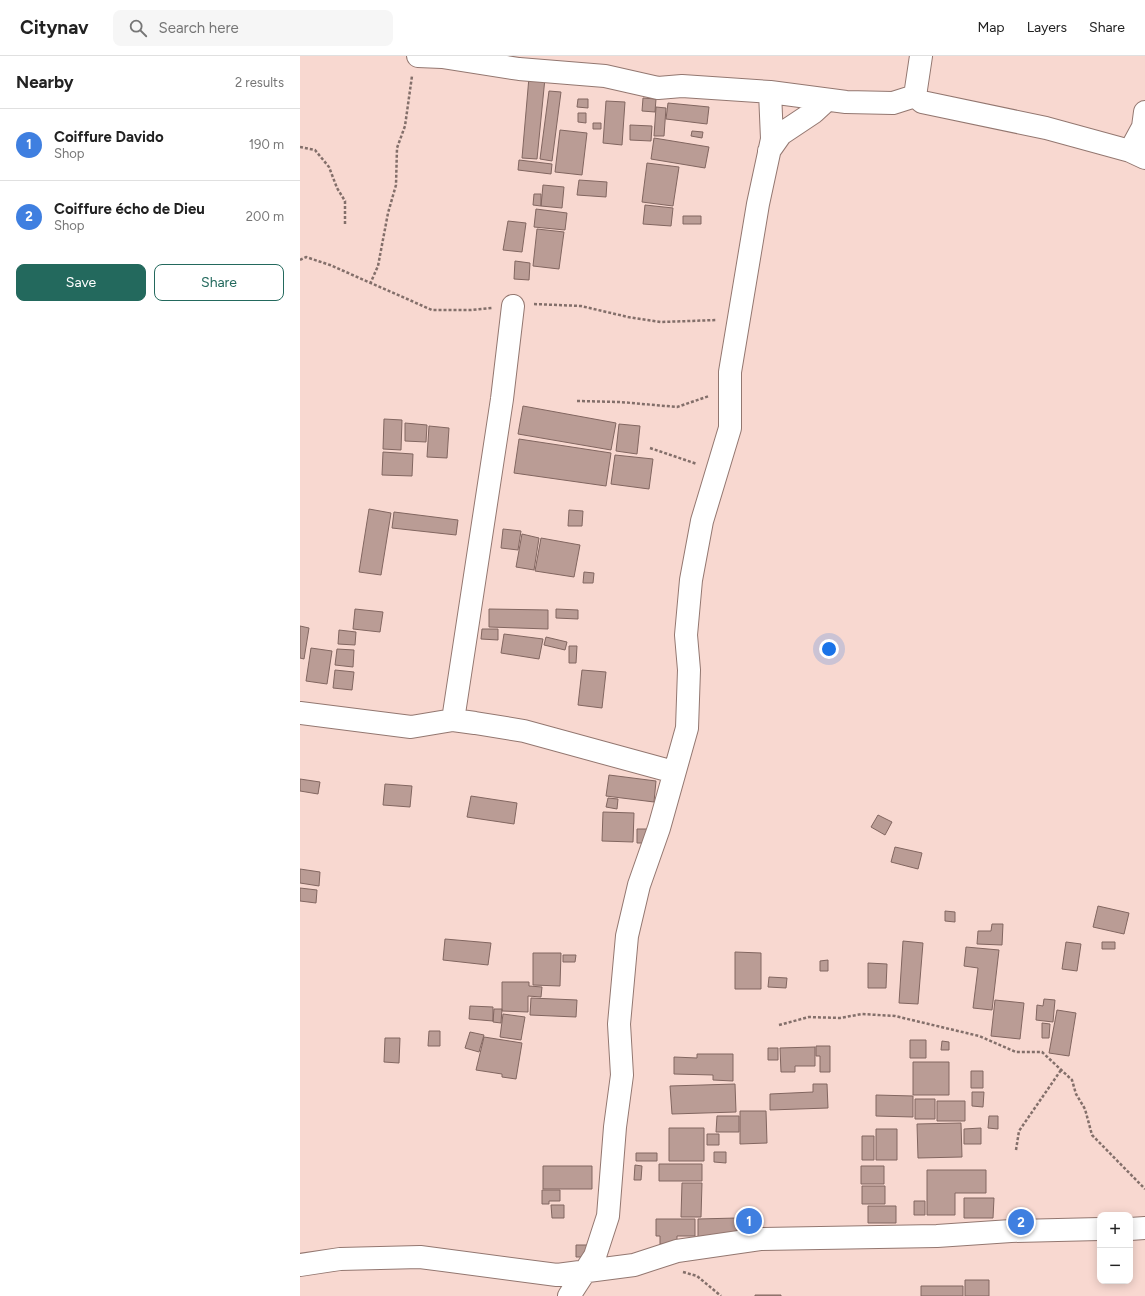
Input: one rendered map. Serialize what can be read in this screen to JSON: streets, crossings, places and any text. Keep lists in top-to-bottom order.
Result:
{
  "page": {
    "header": "Citynav",
    "search": "Search here",
    "nav": ["Map", "Layers", "Share"],
    "heading": ["Nearby", "2 results"],
    "list": [
      {
        "mark": "1",
        "name": "Coiffure Davido",
        "note": "Shop",
        "value": "190 m"
      },
      {
        "mark": "2",
        "name": "Coiffure écho de Dieu",
        "note": "Shop",
        "value": "200 m"
      }
    ],
    "buttons": ["Save", "Share"],
    "pins": ["1", "2"],
    "map_buttons": ["+", "−"]
  }
}
